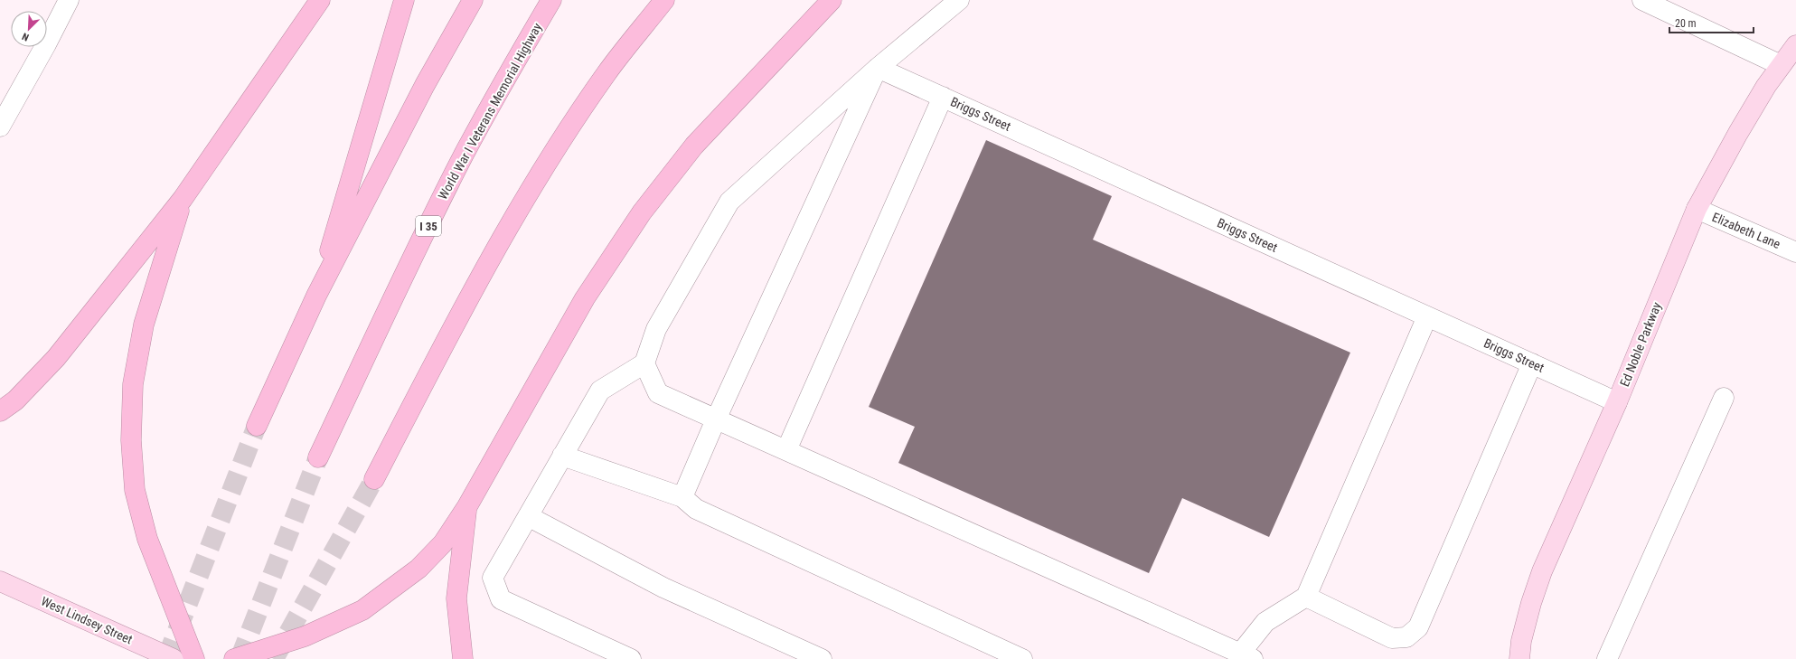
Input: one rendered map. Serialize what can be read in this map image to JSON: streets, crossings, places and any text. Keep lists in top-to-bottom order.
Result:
{
  "streets": {
    "highway": ["World War I Veterans Memorial Highway", "I 35"],
    "main road": ["Ed Noble Parkway", "West Lindsey Street"],
    "street": ["Briggs Street", "Elizabeth Lane"]
  },
  "crossings": [
    ["Briggs Street", "Ed Noble Parkway"],
    ["Elizabeth Lane", "Ed Noble Parkway"]
  ],
  "scale_bar": "20 m",
  "north": "bottom left"
}
